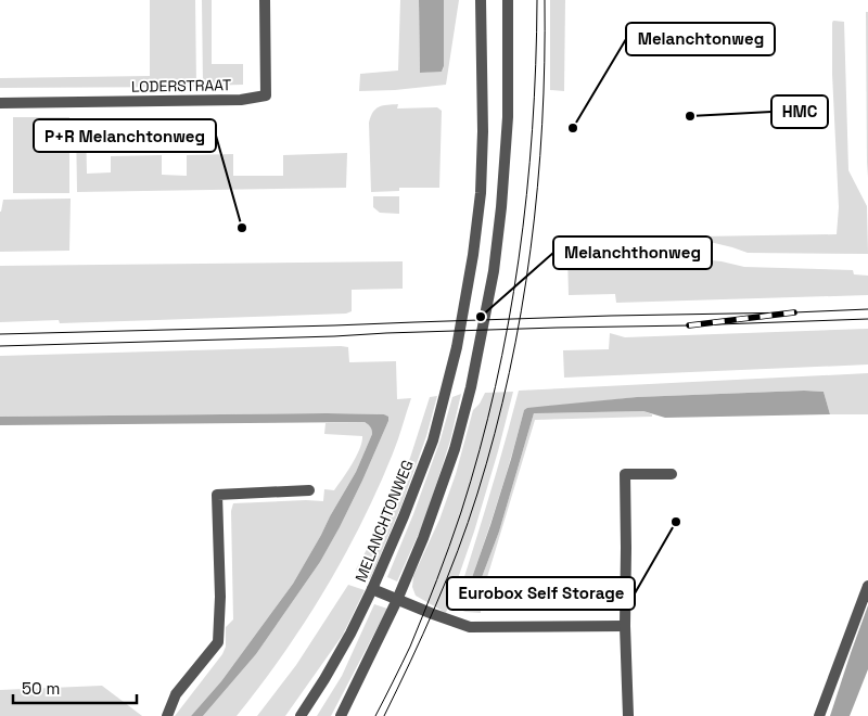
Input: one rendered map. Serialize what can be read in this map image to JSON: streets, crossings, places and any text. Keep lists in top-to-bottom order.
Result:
{
  "streets": {
    "street": ["LODERSTRAAT", "MELANCHTONWEG"]
  },
  "places": [
    "HMC",
    "Melanchtonweg",
    "P+R Melanchtonweg",
    "Melanchthonweg",
    "Eurobox Self Storage"
  ],
  "scale_bar": "50 m"
}
